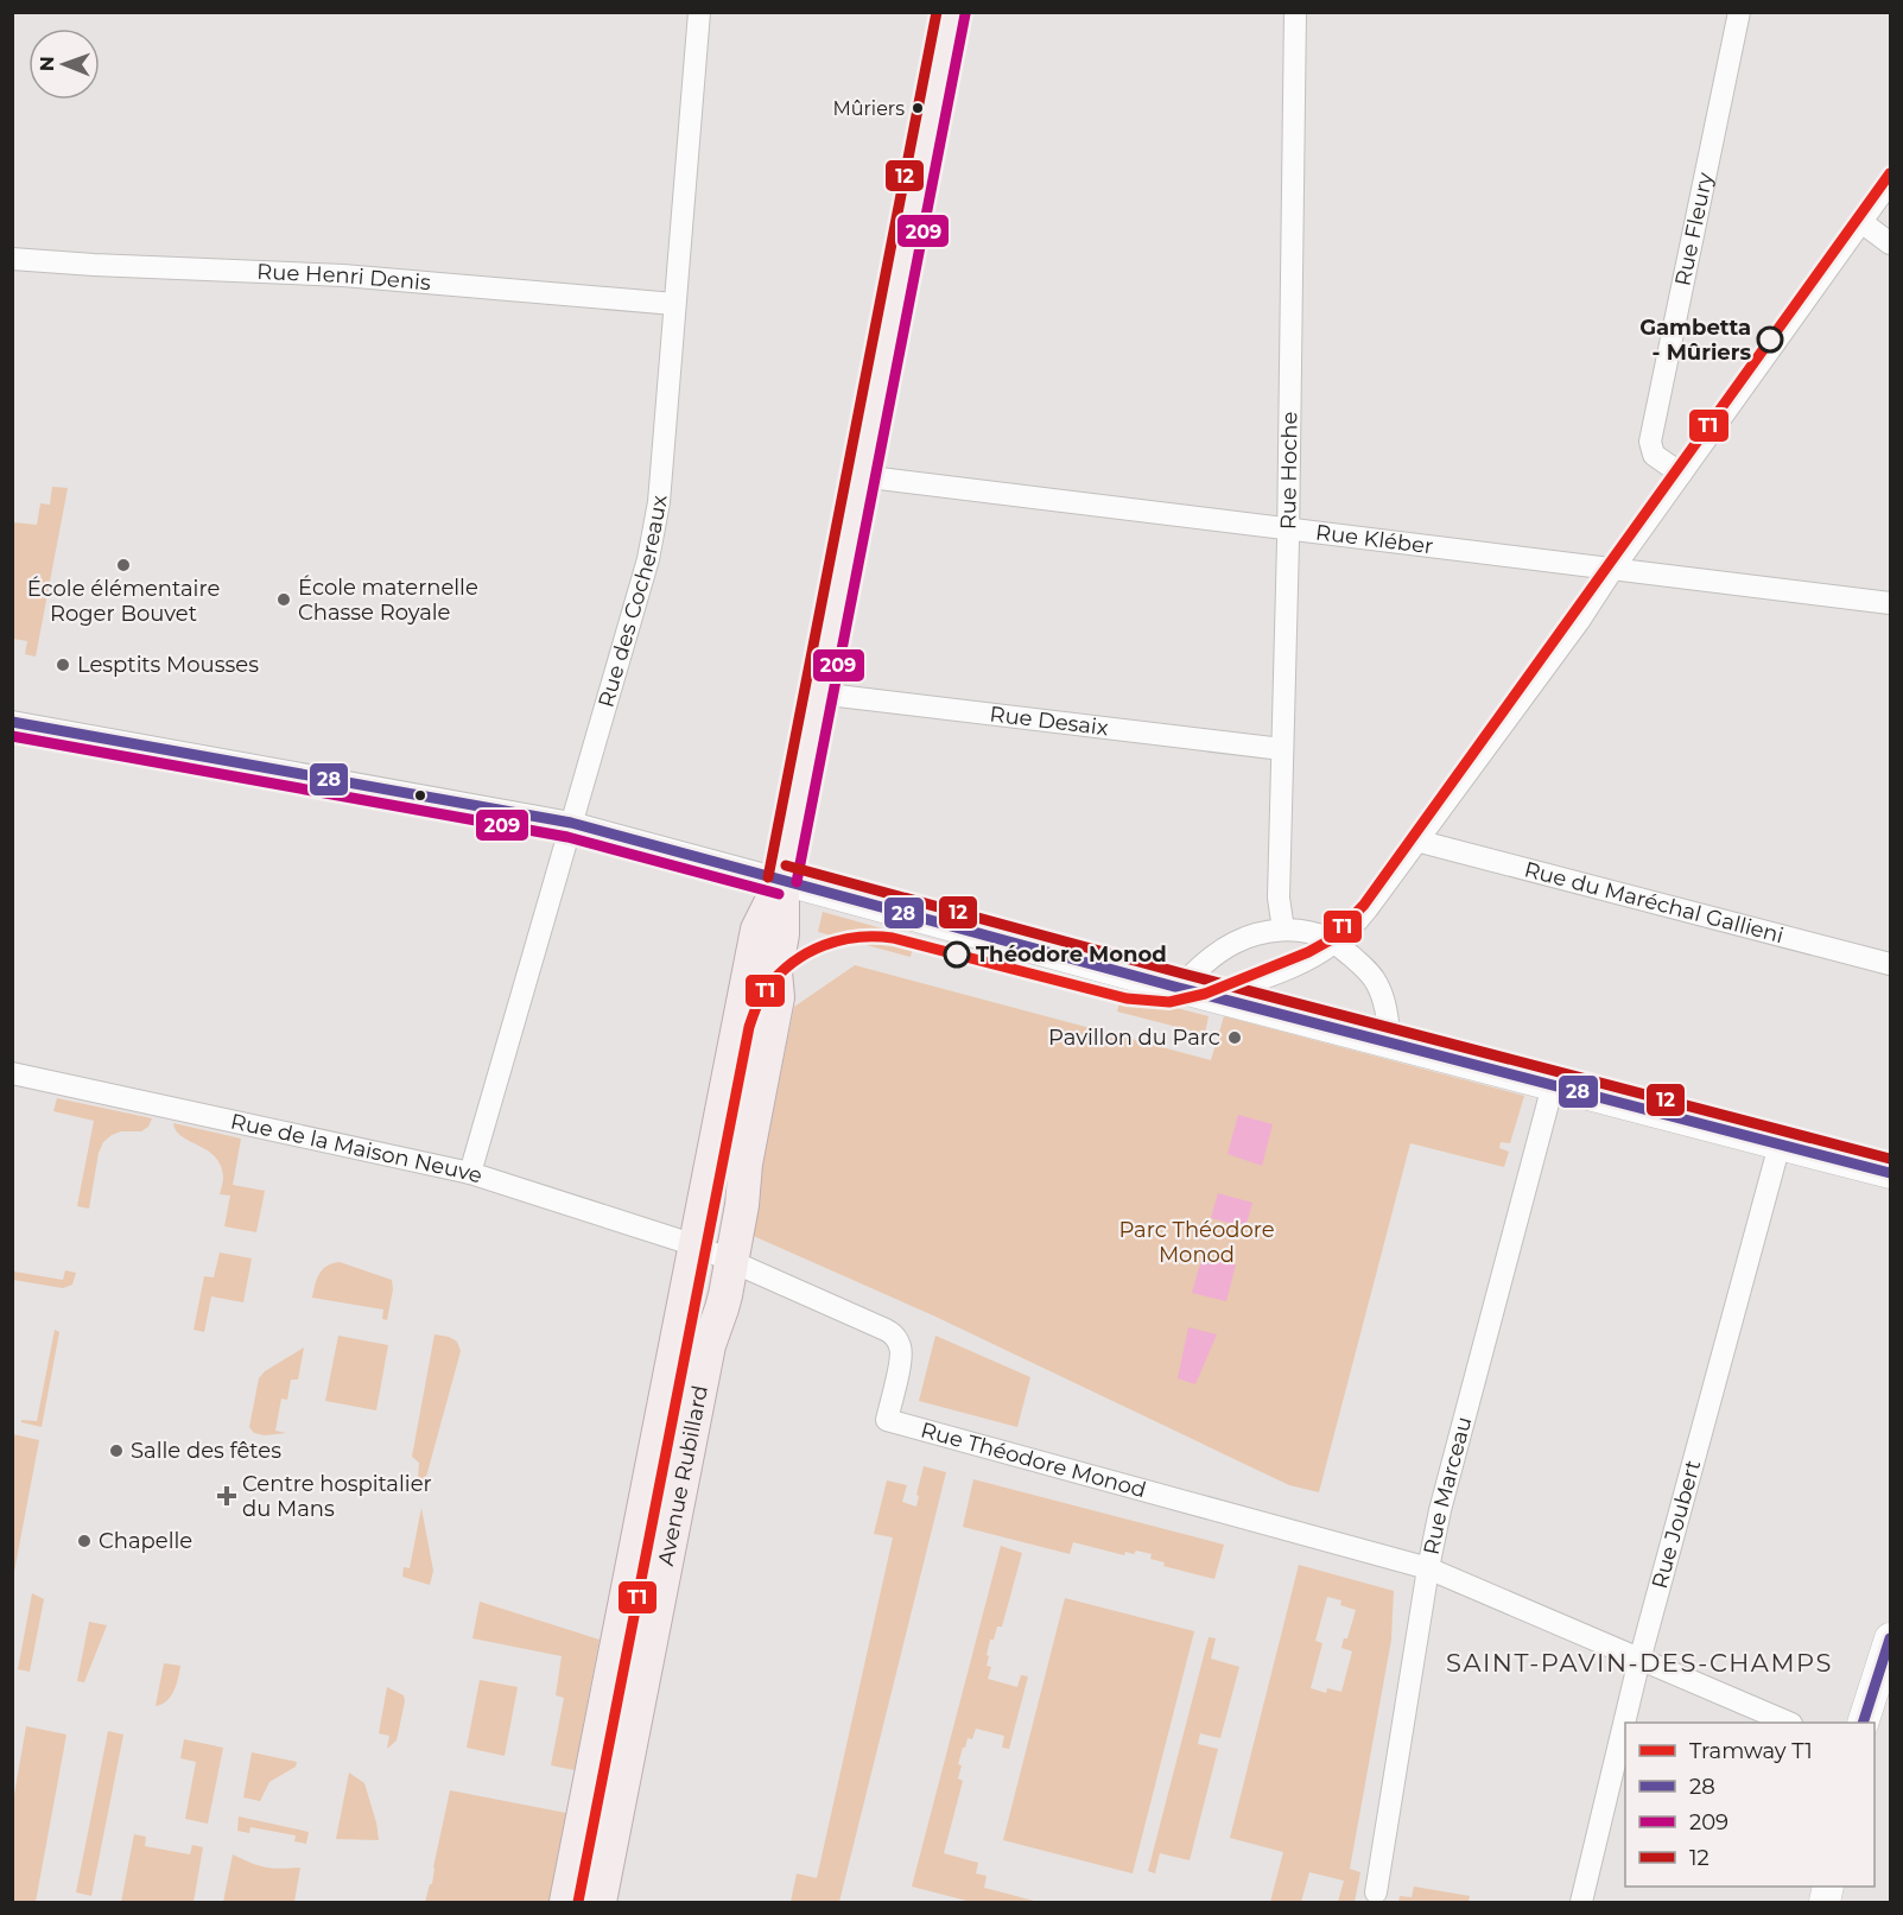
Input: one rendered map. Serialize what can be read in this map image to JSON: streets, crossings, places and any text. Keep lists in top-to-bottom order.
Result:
{
  "streets": {
    "main road": ["Avenue Rubillard"],
    "street": [
      "Rue Fleury",
      "Rue Henri Denis",
      "Rue Hoche",
      "Rue Kléber",
      "Rue des Cochereaux",
      "Rue Desaix",
      "Rue du Maréchal Gallieni",
      "Rue de la Maison Neuve",
      "Rue Théodore Monod",
      "Rue Marceau",
      "Rue Joubert"
    ]
  },
  "crossings": [
    ["Rue Henri Denis", "Rue des Cochereaux"],
    ["Rue Hoche", "Rue Kléber"],
    ["Rue Hoche", "Rue Desaix"],
    ["Rue Kléber", "Avenue Rubillard"],
    ["Rue des Cochereaux", "Rue de la Maison Neuve"],
    ["Rue Desaix", "Avenue Rubillard"],
    ["Rue de la Maison Neuve", "Avenue Rubillard"],
    ["Rue Théodore Monod", "Avenue Rubillard"],
    ["Rue Théodore Monod", "Rue Marceau"]
  ],
  "districts": ["SAINT-PAVIN-DES-CHAMPS"],
  "parks": ["Parc Théodore Monod"],
  "places": {
    "other": [
      "Mûriers",
      "Gambetta - Mûriers",
      "École élémentaire Roger Bouvet",
      "École maternelle Chasse Royale",
      "Lesptits Mousses",
      "Théodore Monod",
      "Pavillon du Parc",
      "Salle des fêtes",
      "Chapelle"
    ],
    "health": ["Centre hospitalier du Mans"]
  },
  "lines": [
    "transit line 12",
    "transit line 209",
    "tram line T1",
    "transit line 28"
  ],
  "legend": [
    "Tramway T1",
    "28",
    "209",
    "12"
  ],
  "north": "left"
}
